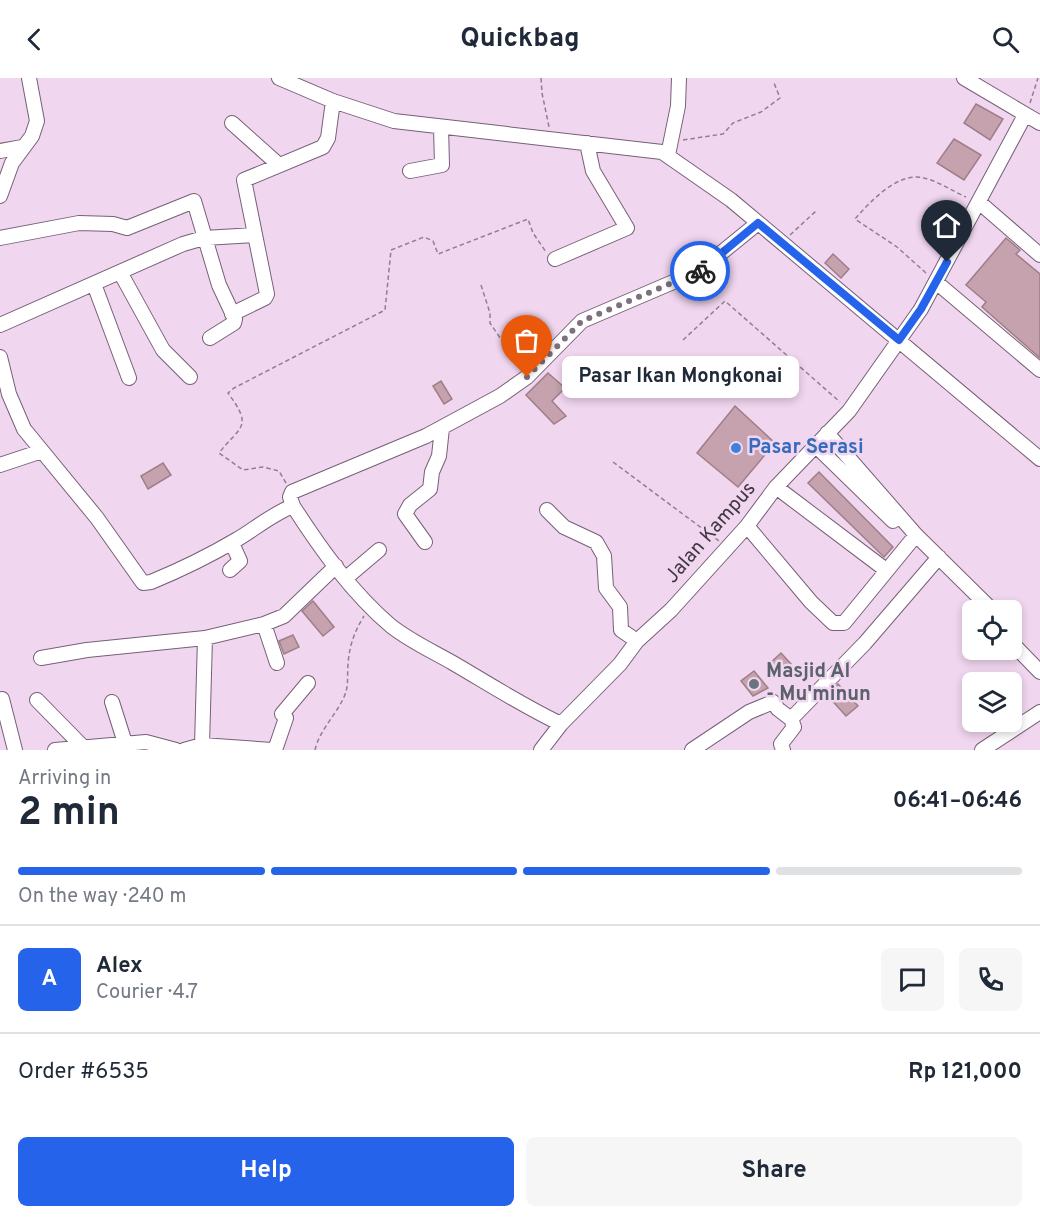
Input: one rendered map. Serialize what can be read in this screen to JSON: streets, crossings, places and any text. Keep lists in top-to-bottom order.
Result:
{
  "streets": {
    "street": ["Jalan Kampus"]
  },
  "places": ["Pasar Ikan Mongkonai", "Pasar Serasi", "Masjid Al - Mu'minun"],
  "page": {
    "header": "Quickbag",
    "bubble": "Pasar Ikan Mongkonai",
    "heading": ["2 min", "Arriving in", "06:41–06:46"],
    "panel": [
      "Alex",
      "Courier · 4.7",
      "Order #6535",
      "Rp 121,000"
    ],
    "bar": "On the way · 240 m",
    "round": "A",
    "buttons": ["Help", "Share"]
  }
}
